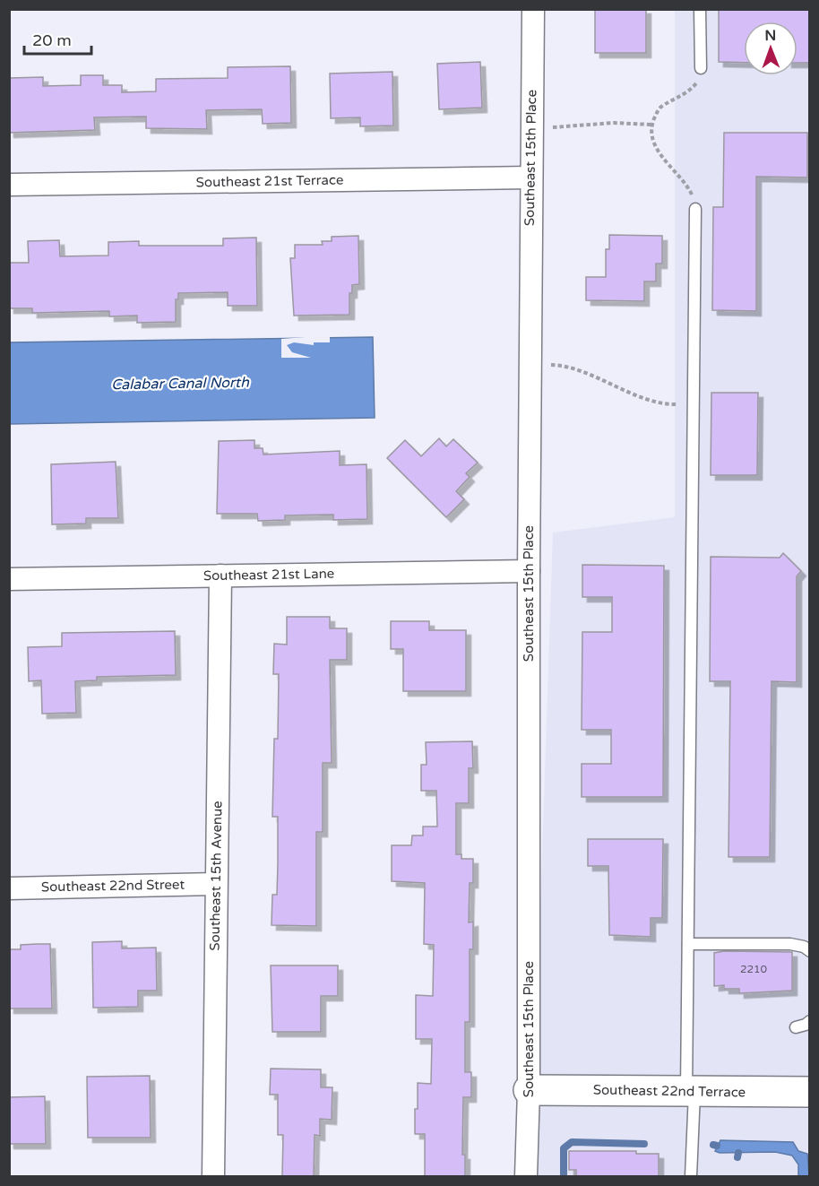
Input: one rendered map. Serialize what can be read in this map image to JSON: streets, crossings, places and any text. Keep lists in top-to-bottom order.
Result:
{
  "streets": {
    "street": [
      "Southeast 15th Place",
      "Southeast 21st Terrace",
      "Southeast 21st Lane",
      "Southeast 15th Avenue",
      "Southeast 22nd Street",
      "Southeast 22nd Terrace"
    ]
  },
  "crossings": [
    ["Southeast 15th Place", "Southeast 21st Terrace"],
    ["Southeast 15th Place", "Southeast 21st Lane"],
    ["Southeast 15th Place", "Southeast 22nd Terrace"],
    ["Southeast 21st Lane", "Southeast 15th Avenue"],
    ["Southeast 15th Avenue", "Southeast 22nd Street"]
  ],
  "water": ["Calabar Canal North"],
  "house_numbers": ["2210"],
  "scale_bar": "20 m",
  "north": "top"
}
